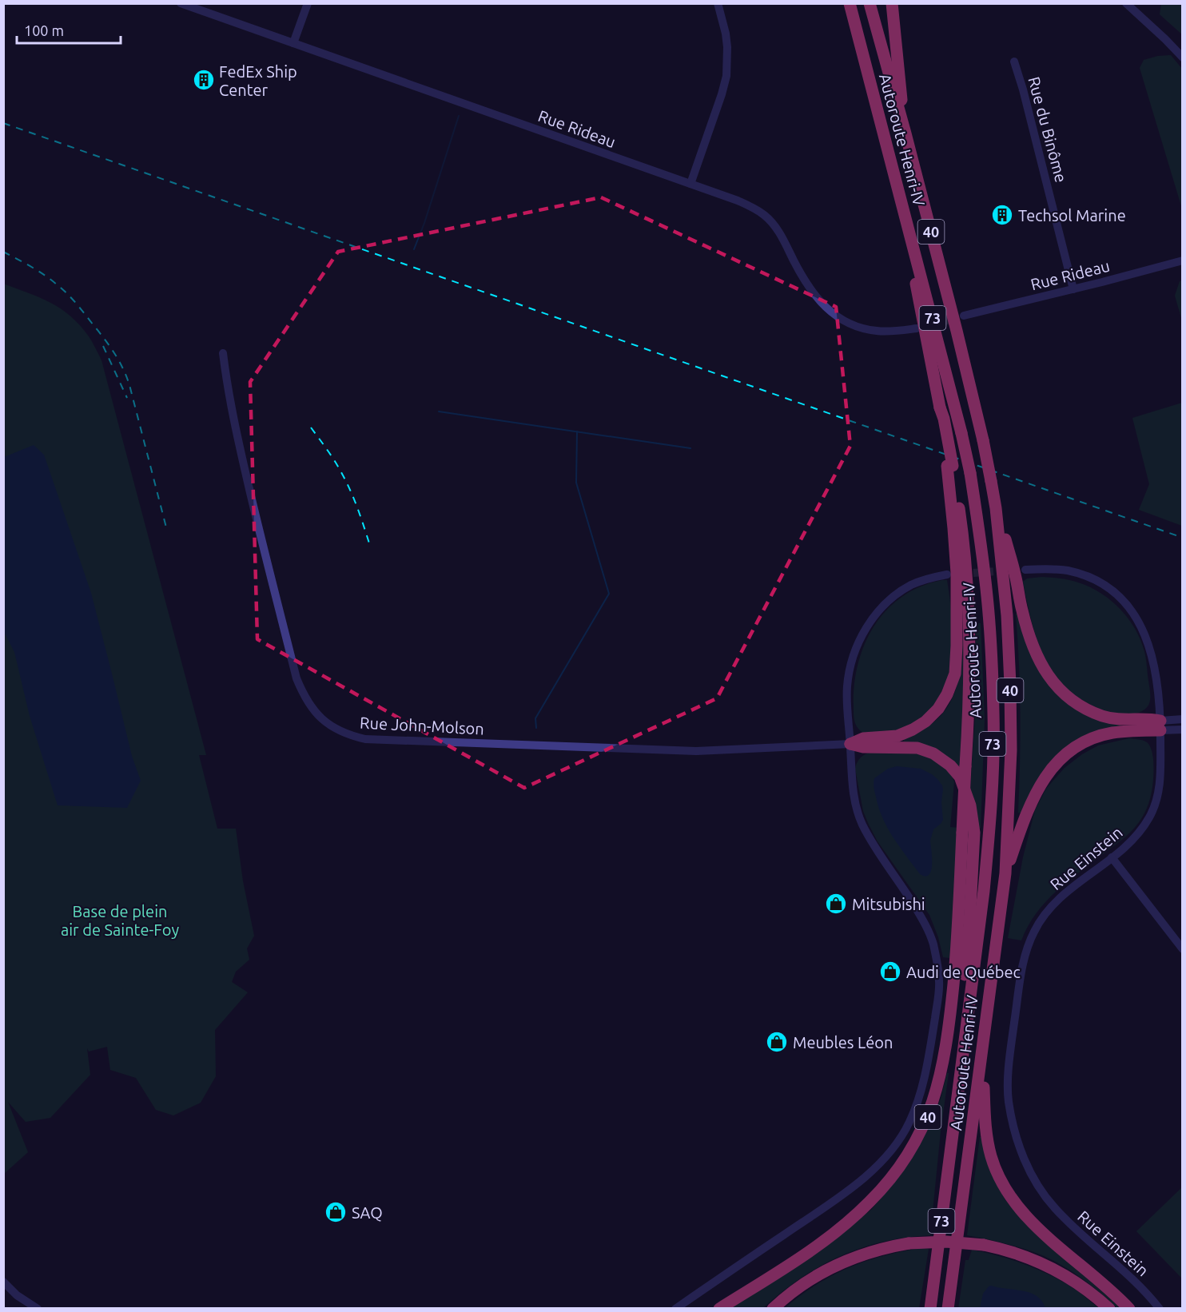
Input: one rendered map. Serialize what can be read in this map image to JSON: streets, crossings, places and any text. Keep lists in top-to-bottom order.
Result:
{
  "streets": {
    "highway": ["Autoroute Henri-IV", "40", "73"],
    "street": [
      "Rue Rideau",
      "Rue du Binôme",
      "Rue John-Molson",
      "Rue Einstein"
    ]
  },
  "crossings": [
    ["Rue Rideau", "Rue du Binôme"],
    ["Autoroute Henri-IV", "40"]
  ],
  "parks": ["Base de plein air de Sainte-Foy"],
  "places": {
    "building": ["FedEx Ship Center", "Techsol Marine"],
    "shop": [
      "Mitsubishi",
      "Audi de Québec",
      "Meubles Léon",
      "SAQ"
    ]
  },
  "scale_bar": "100 m"
}
